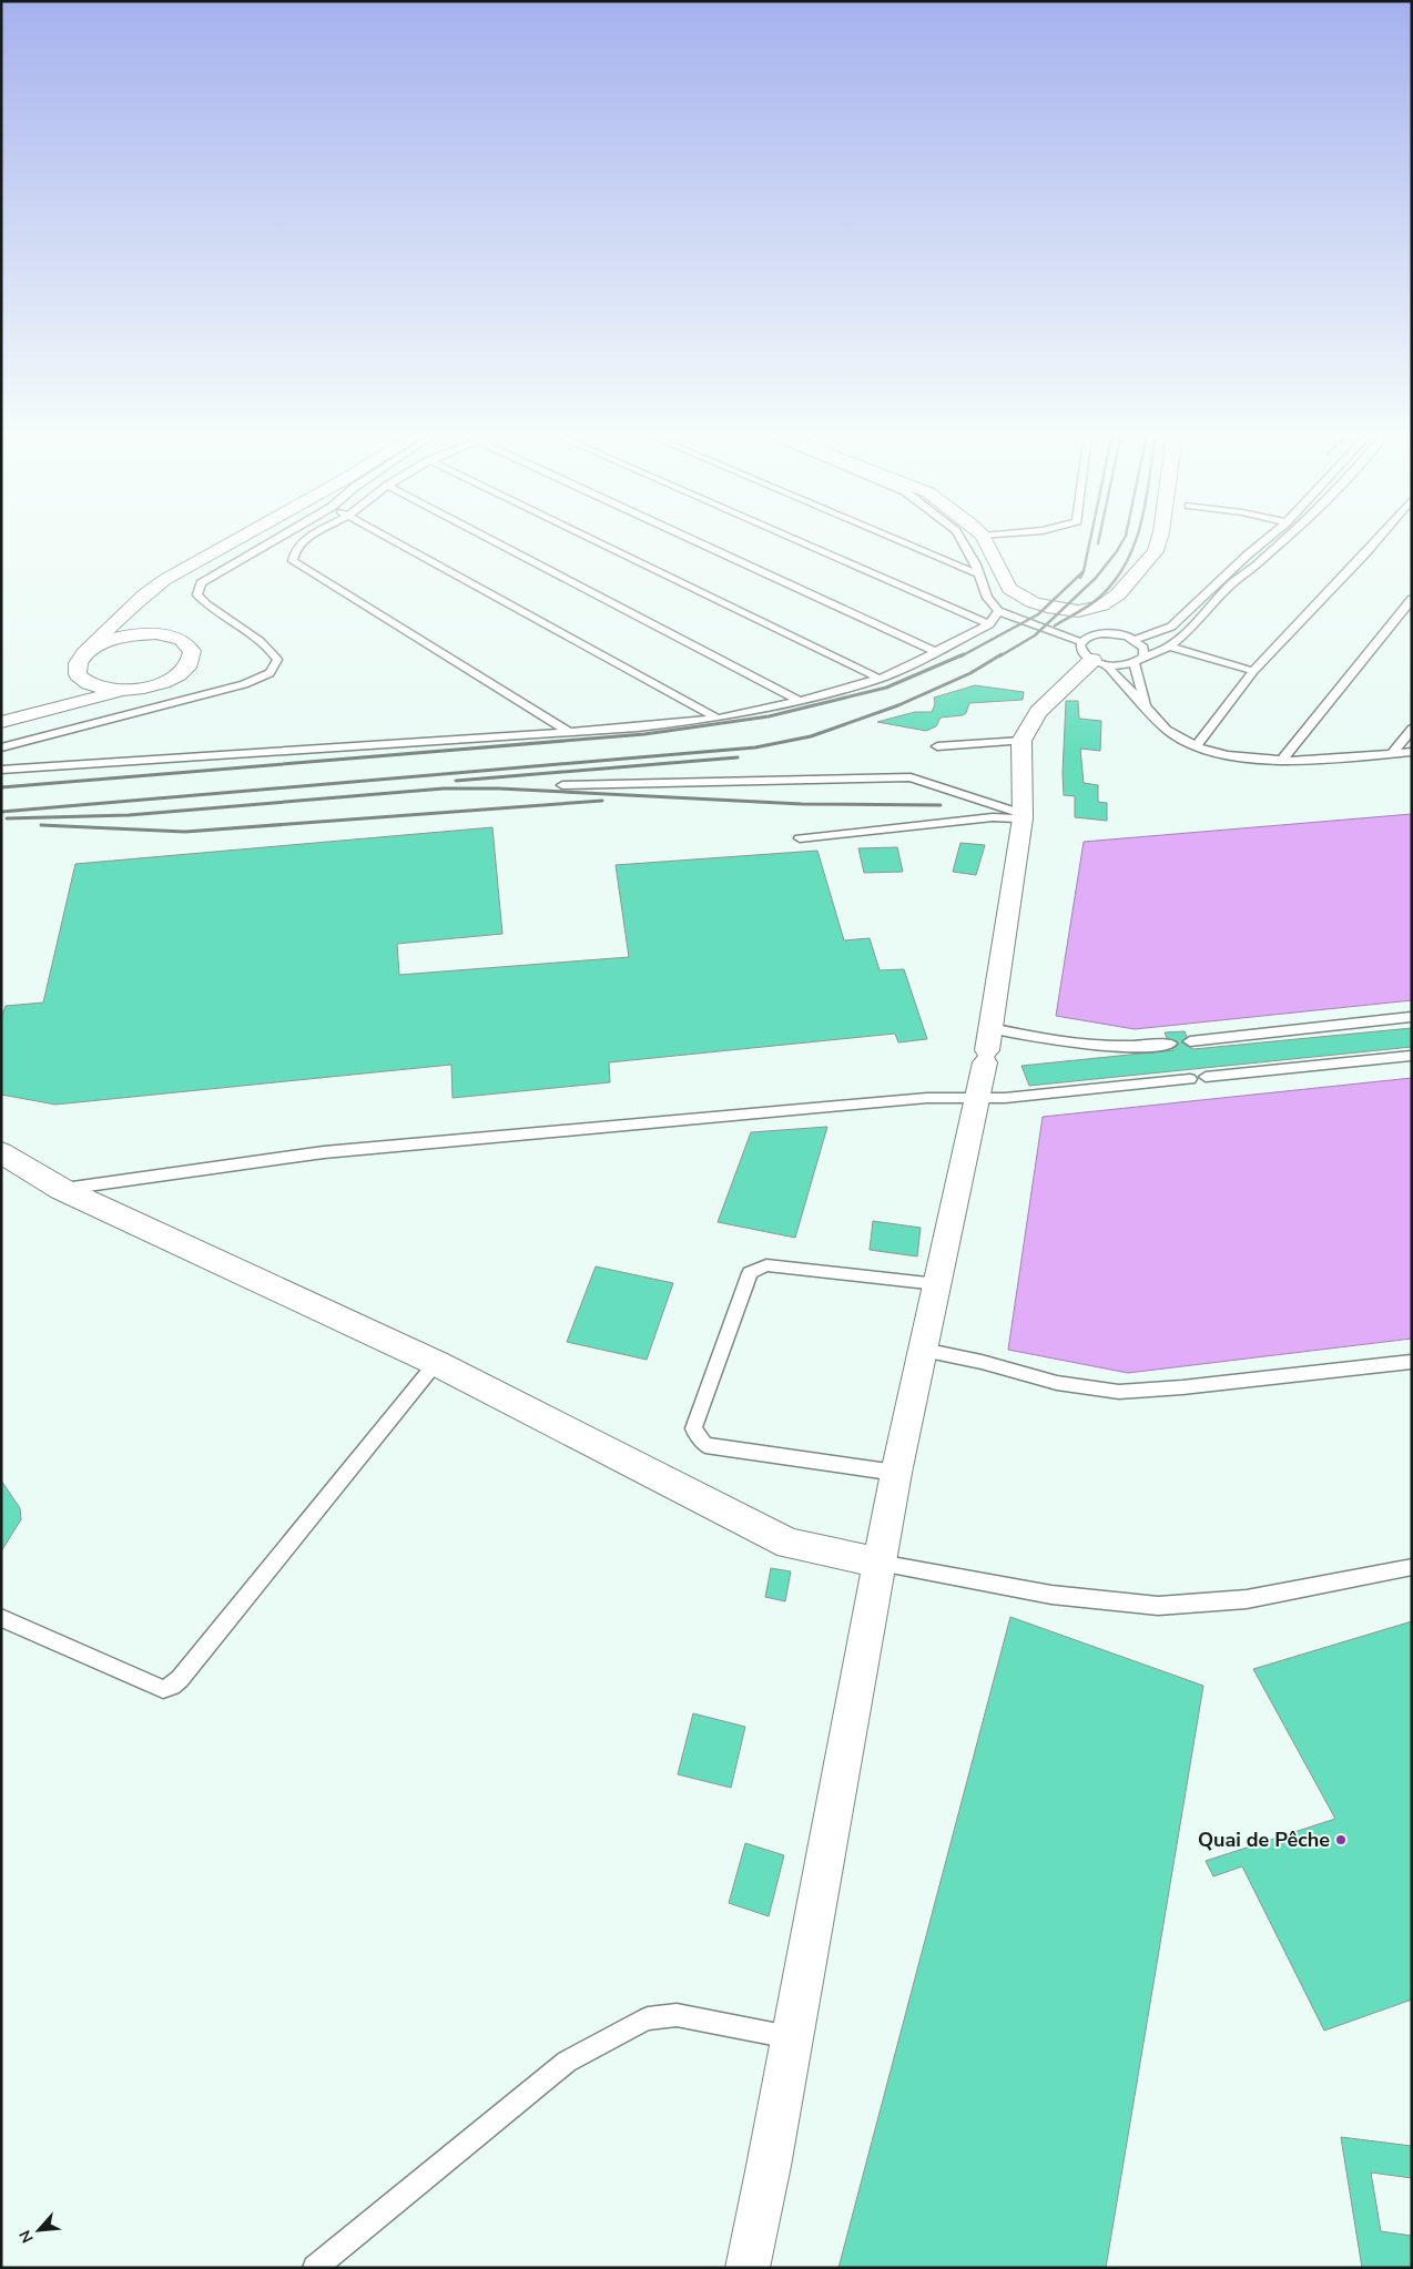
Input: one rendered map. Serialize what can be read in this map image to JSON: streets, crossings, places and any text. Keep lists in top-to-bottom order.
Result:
{
  "places": ["Quai de Pêche"],
  "north": "bottom left"
}
